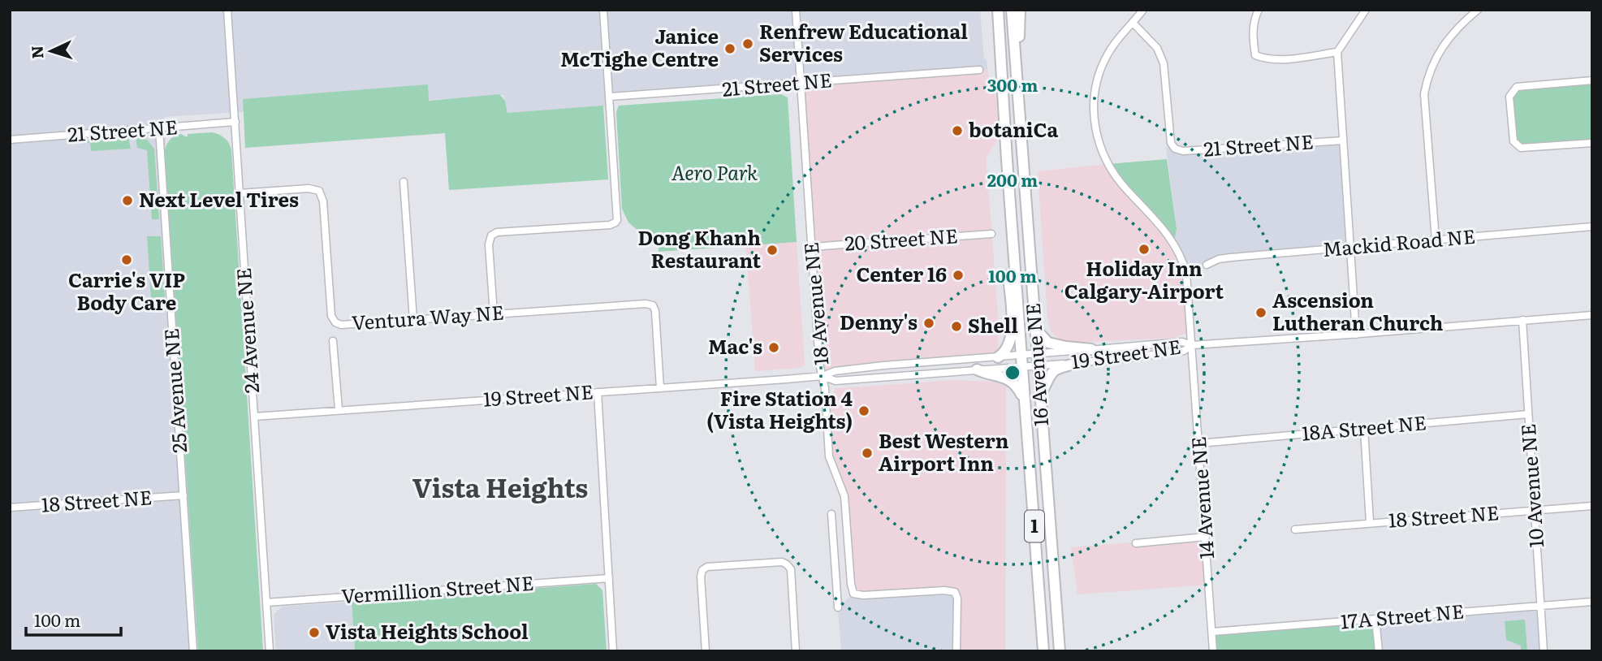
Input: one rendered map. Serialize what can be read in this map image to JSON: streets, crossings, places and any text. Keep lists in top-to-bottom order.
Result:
{
  "streets": {
    "highway": ["16 Avenue NE", "1"],
    "street": [
      "21 Street NE",
      "20 Street NE",
      "Mackid Road NE",
      "18 Avenue NE",
      "Ventura Way NE",
      "24 Avenue NE",
      "19 Street NE",
      "25 Avenue NE",
      "18A Street NE",
      "10 Avenue NE",
      "14 Avenue NE",
      "18 Street NE",
      "Vermillion Street NE",
      "17A Street NE"
    ]
  },
  "crossings": [
    ["21 Street NE", "18 Avenue NE"],
    ["21 Street NE", "24 Avenue NE"],
    ["21 Street NE", "25 Avenue NE"],
    ["21 Street NE", "14 Avenue NE"],
    ["20 Street NE", "18 Avenue NE"],
    ["18 Avenue NE", "19 Street NE"],
    ["Ventura Way NE", "24 Avenue NE"],
    ["Ventura Way NE", "19 Street NE"],
    ["24 Avenue NE", "19 Street NE"],
    ["24 Avenue NE", "Vermillion Street NE"],
    ["19 Street NE", "16 Avenue NE"],
    ["19 Street NE", "10 Avenue NE"],
    ["19 Street NE", "14 Avenue NE"],
    ["25 Avenue NE", "18 Street NE"],
    ["18A Street NE", "10 Avenue NE"],
    ["18A Street NE", "14 Avenue NE"],
    ["10 Avenue NE", "18 Street NE"],
    ["10 Avenue NE", "17A Street NE"],
    ["14 Avenue NE", "17A Street NE"]
  ],
  "districts": ["Vista Heights"],
  "parks": ["Aero Park"],
  "places": [
    "Renfrew Educational Services",
    "Janice McTighe Centre",
    "botaniCa",
    "Next Level Tires",
    "Holiday Inn Calgary-Airport",
    "Dong Khanh Restaurant",
    "Carrie's VIP Body Care",
    "Center 16",
    "Ascension Lutheran Church",
    "Denny's",
    "Shell",
    "Mac's",
    "Fire Station 4 (Vista Heights)",
    "Best Western Airport Inn",
    "Vista Heights School"
  ],
  "scale_bar": "100 m",
  "north": "left",
  "rings": ["300 m", "200 m", "100 m"]
}
